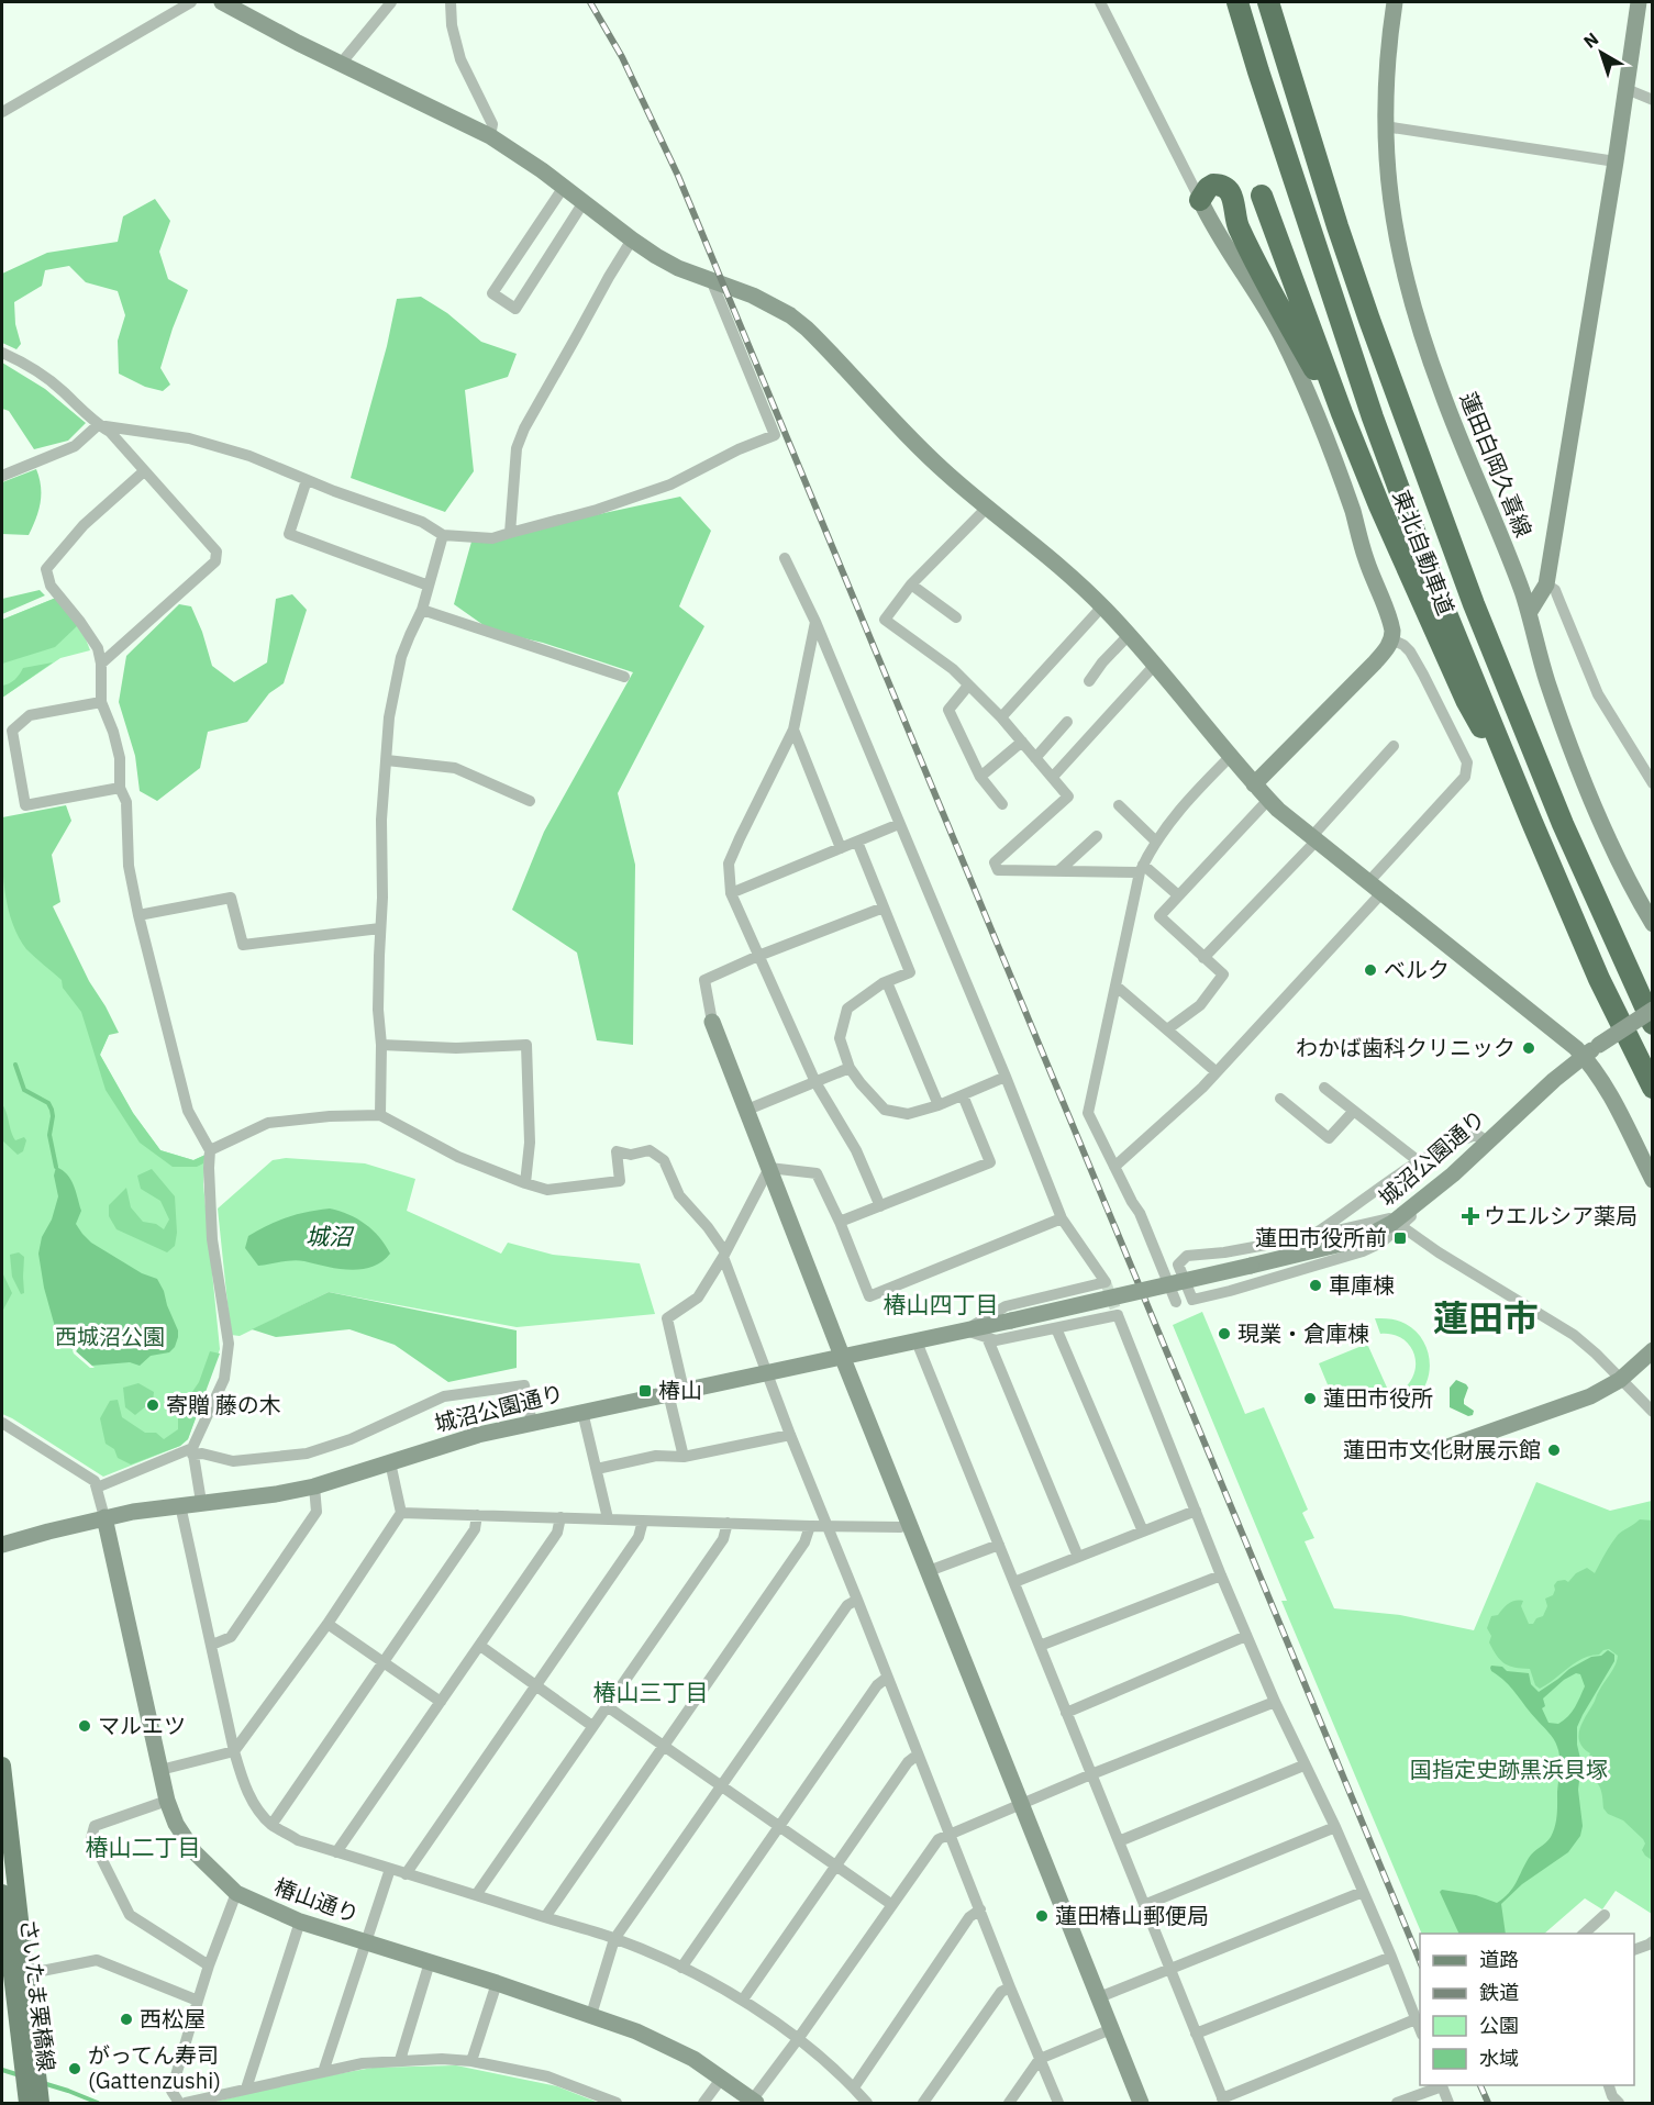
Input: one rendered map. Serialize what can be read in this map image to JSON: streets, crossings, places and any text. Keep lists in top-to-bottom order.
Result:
{
  "streets": {
    "highway": ["東北自動車道"],
    "main road": ["さいたま栗橋線"],
    "street": ["蓮田白岡久喜線", "城沼公園通り", "椿山通り"]
  },
  "crossings": [
    ["城沼公園通り", "椿山通り"]
  ],
  "districts": [
    "椿山四丁目",
    "蓮田市",
    "椿山三丁目",
    "椿山二丁目"
  ],
  "water": ["城沼"],
  "parks": ["西城沼公園", "国指定史跡黒浜貝塚"],
  "places": {
    "other": [
      "ベルク",
      "わかば歯科クリニック",
      "車庫棟",
      "現業・倉庫棟",
      "蓮田市役所",
      "寄贈 藤の木",
      "蓮田市文化財展示館",
      "マルエツ",
      "蓮田椿山郵便局",
      "西松屋",
      "がってん寿司 (Gattenzushi)"
    ],
    "health": ["ウエルシア薬局"],
    "transit": ["蓮田市役所前", "椿山"]
  },
  "legend": [
    "道路",
    "鉄道",
    "公園",
    "水域"
  ],
  "north": "top left"
}
